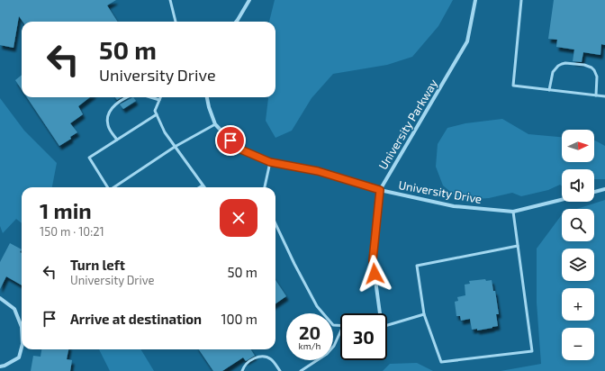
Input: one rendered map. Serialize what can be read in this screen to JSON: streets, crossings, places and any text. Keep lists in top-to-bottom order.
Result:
{
  "streets": {
    "street": ["University Parkway", "University Drive"]
  },
  "crossings": [
    ["University Parkway", "University Drive"]
  ],
  "north": "right",
  "page": {
    "turn": ["50 m", "University Drive"],
    "map_buttons": ["+", "−"],
    "heading": ["1 min", "150 m · 10:21"],
    "list": [
      {
        "name": "Turn left",
        "note": "University Drive",
        "value": "50 m"
      },
      {
        "name": "Arrive at destination",
        "value": "100 m"
      }
    ],
    "speed": "20 km/h",
    "limit": "30"
  }
}
